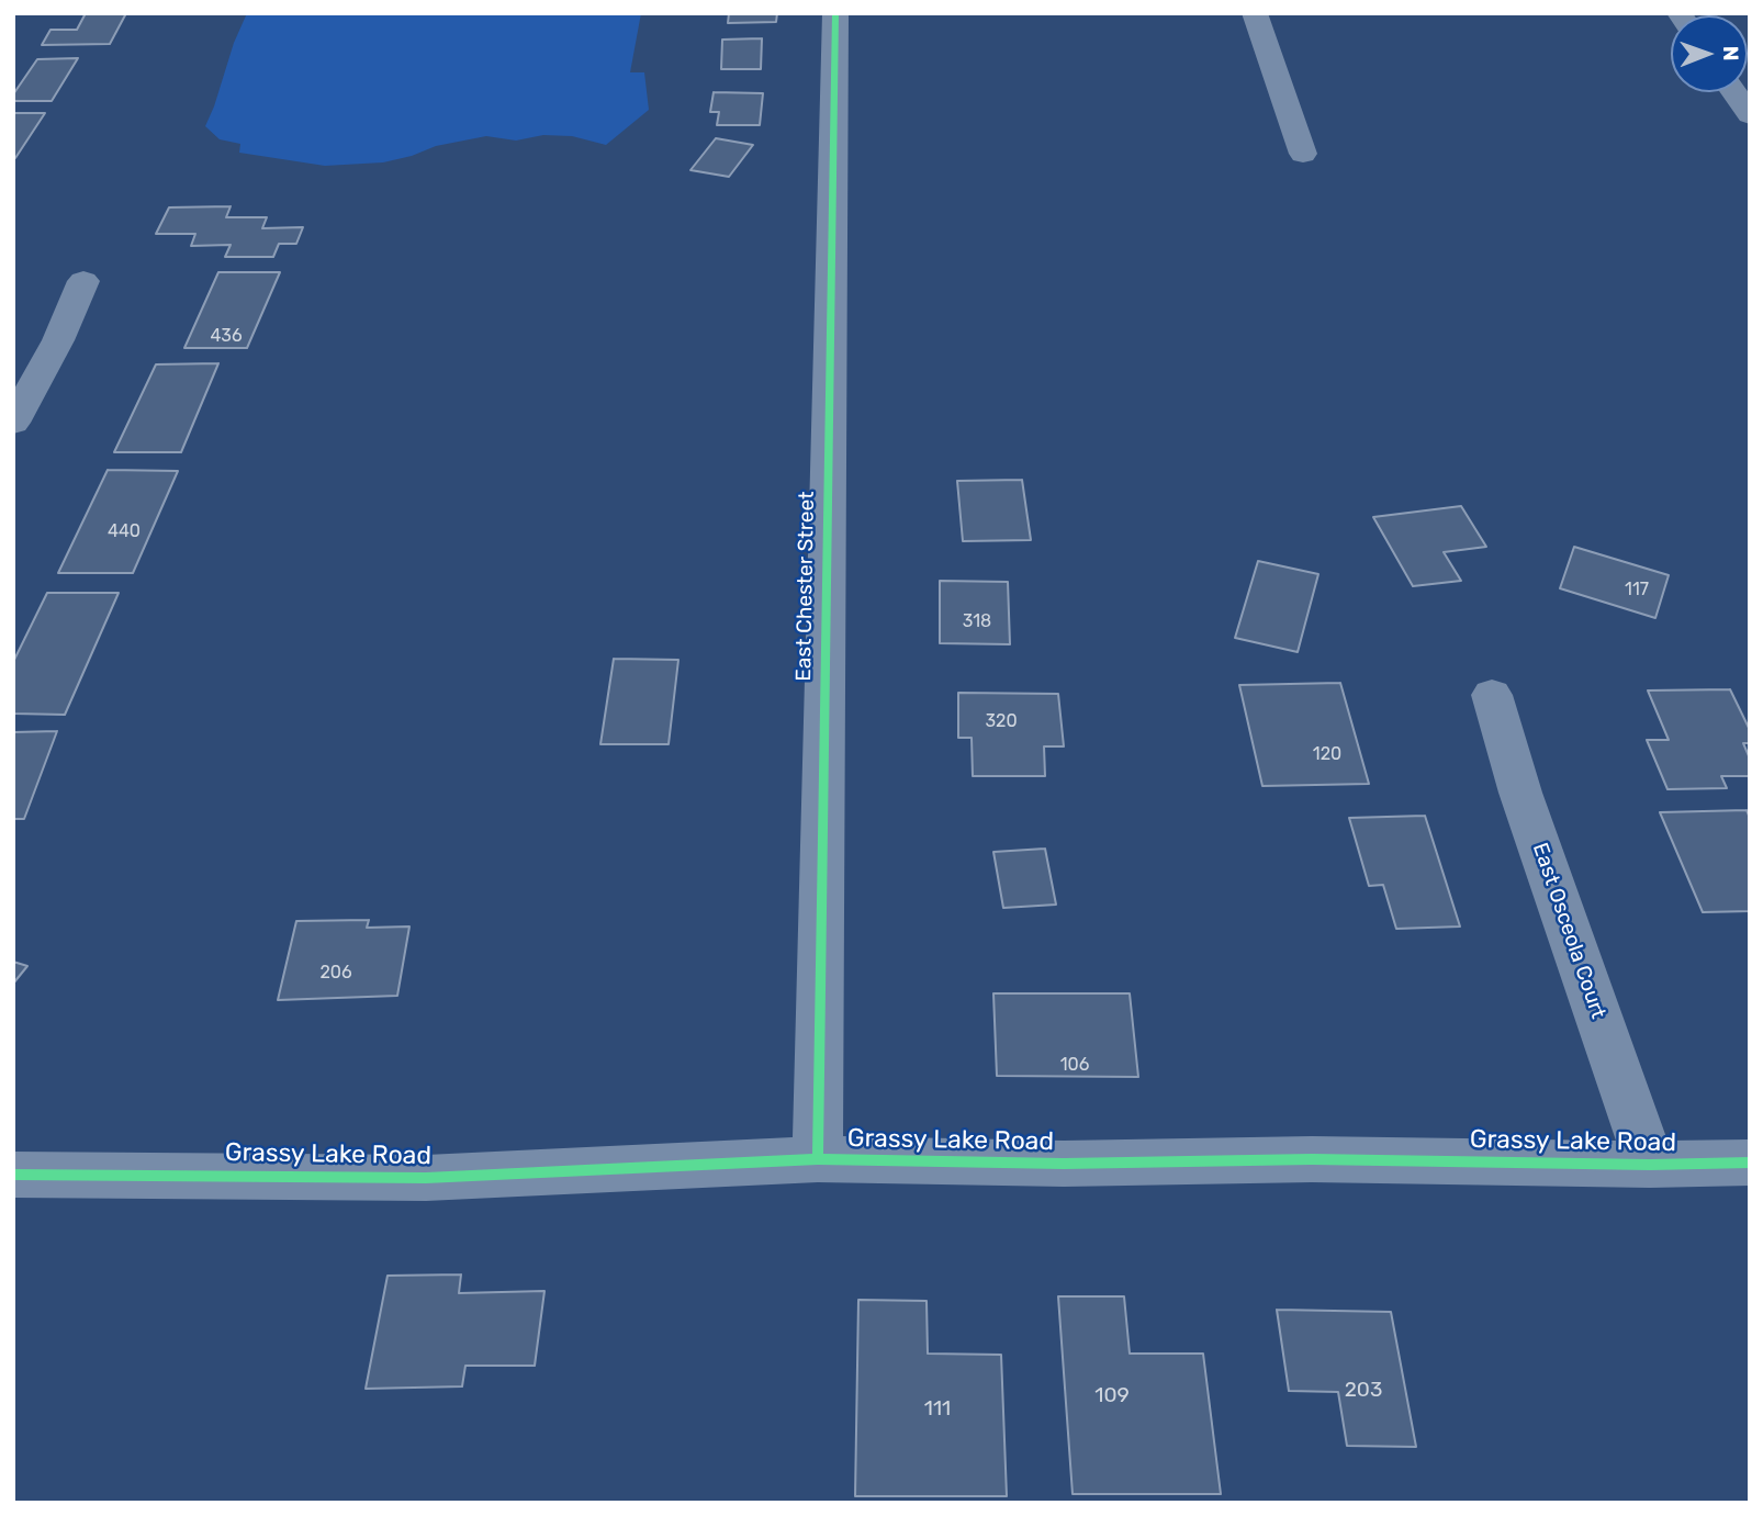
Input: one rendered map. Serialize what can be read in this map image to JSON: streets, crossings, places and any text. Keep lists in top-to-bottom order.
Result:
{
  "streets": {
    "street": ["East Chester Street", "East Osceola Court", "Grassy Lake Road"]
  },
  "crossings": [
    ["East Chester Street", "Grassy Lake Road"],
    ["East Osceola Court", "Grassy Lake Road"]
  ],
  "house_numbers": [
    "436",
    "440",
    "117",
    "318",
    "320",
    "120",
    "206",
    "106",
    "203",
    "109",
    "111"
  ],
  "north": "right"
}
